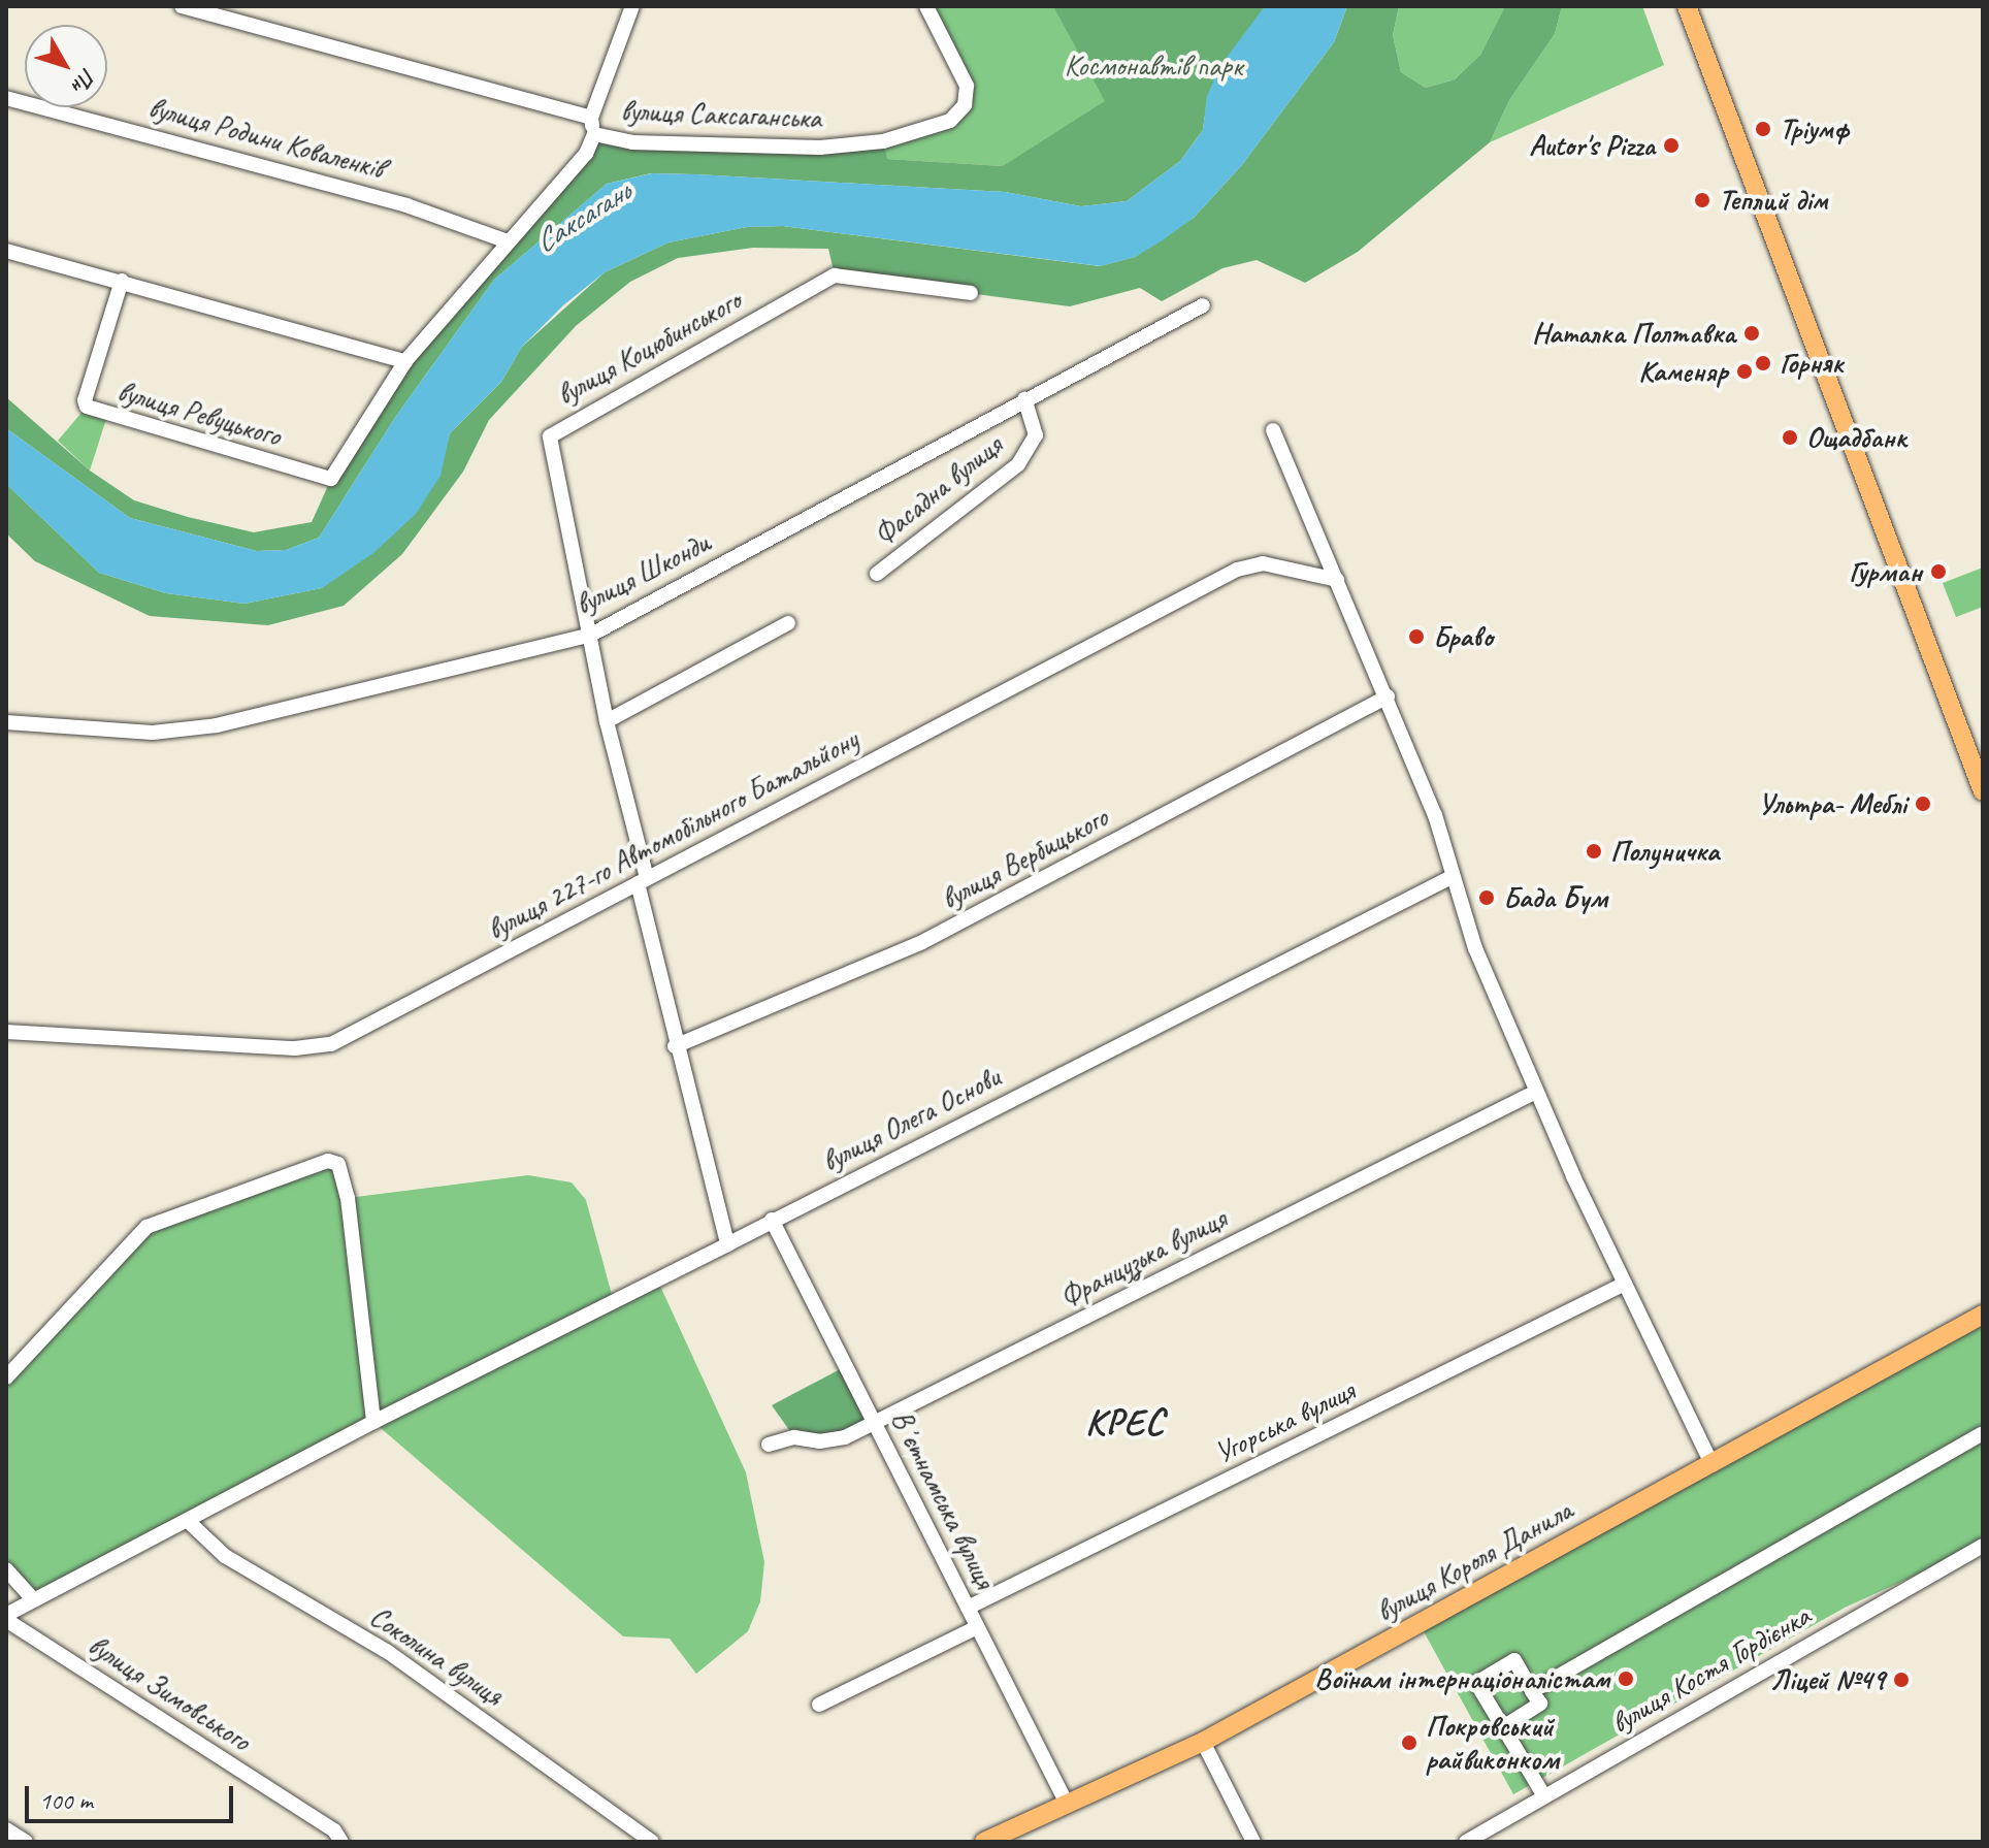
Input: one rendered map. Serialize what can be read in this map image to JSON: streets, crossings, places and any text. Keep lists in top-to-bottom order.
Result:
{
  "streets": {
    "main road": ["вулиця Короля Данила"],
    "street": [
      "вулиця Саксаганська",
      "вулиця Родини Коваленків",
      "вулиця Коцюбинського",
      "вулиця Ревуцького",
      "Фасадна вулиця",
      "вулиця Шконди",
      "вулиця 227-го Автомобільного Батальйону",
      "вулиця Вербицького",
      "вулиця Олега Основи",
      "Французька вулиця",
      "Угорська вулиця",
      "Вʼєтнамська вулиця",
      "Соколина вулиця",
      "вулиця Костя Гордієнка",
      "вулиця Зимовського"
    ]
  },
  "crossings": [
    ["вулиця Саксаганська", "вулиця Родини Коваленків"],
    ["вулиця Саксаганська", "вулиця Ревуцького"],
    ["вулиця Коцюбинського", "вулиця Шконди"],
    ["вулиця Коцюбинського", "вулиця 227-го Автомобільного Батальйону"],
    ["Фасадна вулиця", "вулиця Шконди"],
    ["вулиця Олега Основи", "Вʼєтнамська вулиця"],
    ["вулиця Олега Основи", "Соколина вулиця"],
    ["вулиця Олега Основи", "вулиця Зимовського"],
    ["Французька вулиця", "Вʼєтнамська вулиця"],
    ["Угорська вулиця", "Вʼєтнамська вулиця"],
    ["Вʼєтнамська вулиця", "вулиця Короля Данила"]
  ],
  "districts": ["КРЕС"],
  "water": ["Саксагань"],
  "parks": ["Космонавтів парк"],
  "places": [
    "Тріумф",
    "Autor's Pizza",
    "Теплий дім",
    "Наталка Полтавка",
    "Горняк",
    "Каменяр",
    "Ощадбанк",
    "Гурман",
    "Браво",
    "Ультра- Меблі",
    "Полуничка",
    "Бада Бум",
    "Воїнам інтернаціоналістам",
    "Ліцей №49",
    "Покровський райвиконком"
  ],
  "scale_bar": "100 m",
  "north": "bottom right"
}
